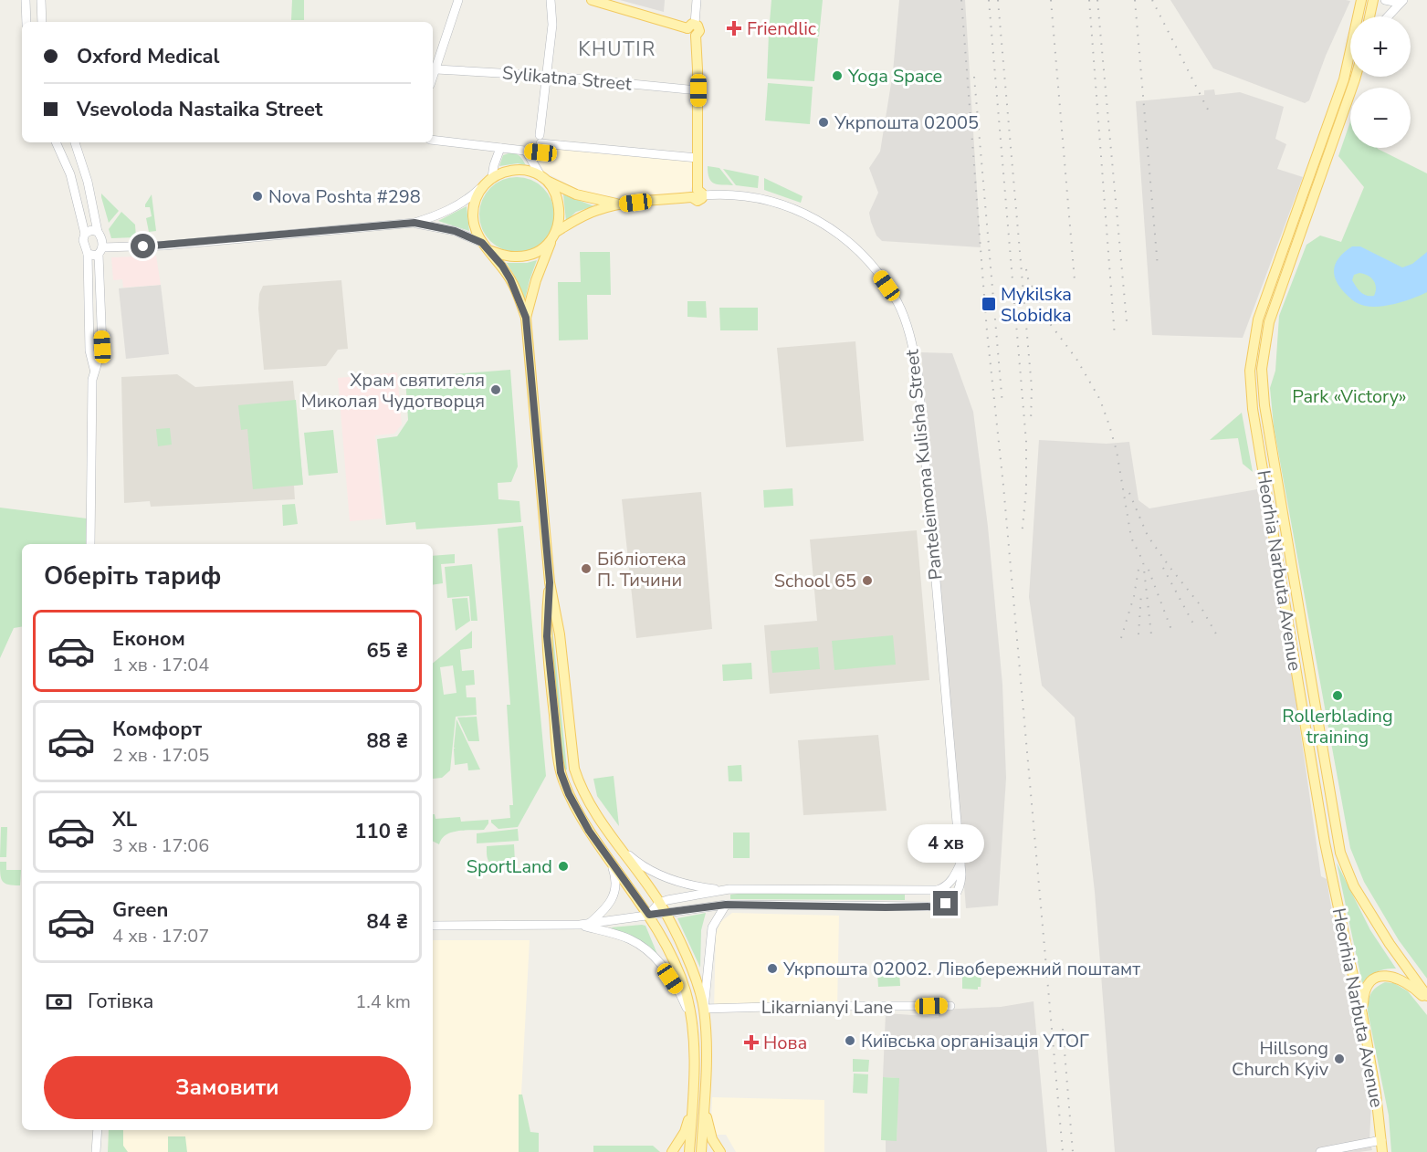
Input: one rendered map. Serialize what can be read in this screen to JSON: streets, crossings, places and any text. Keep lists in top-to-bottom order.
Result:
{
  "streets": {
    "main road": ["Panteleimona Kulisha Street", "Heorhia Narbuta Avenue"],
    "street": ["Sylikatna Street", "Likarnianyi Lane"]
  },
  "districts": ["KHUTIR"],
  "parks": ["Park «Victory»"],
  "places": {
    "health": ["Friendlic", "Нова"],
    "other": [
      "Yoga Space",
      "Укрпошта 02005",
      "Nova Poshta #298",
      "Храм святителя Миколая Чудотворця",
      "Бібліотека П. Тичини",
      "School 65",
      "Rollerblading training",
      "SportLand",
      "Укрпошта 02002. Лівобережний поштамт",
      "Київська організація УТОГ",
      "Hillsong Church Kyiv"
    ],
    "transit": ["Mykilska Slobidka"]
  },
  "page": {
    "map_buttons": ["+", "−"],
    "banner": ["Oxford Medical", "Vsevoloda Nastaika Street"],
    "heading": "Оберіть тариф",
    "list": [
      {
        "name": "Економ",
        "note": "1 хв · 17:04",
        "value": "65 ₴"
      },
      {
        "name": "Комфорт",
        "note": "2 хв · 17:05",
        "value": "88 ₴"
      },
      {
        "name": "XL",
        "note": "3 хв · 17:06",
        "value": "110 ₴"
      },
      {
        "name": "Green",
        "note": "4 хв · 17:07",
        "value": "84 ₴"
      }
    ],
    "bubble": "4 хв",
    "pay": ["Готівка", "1.4 km"],
    "buttons": "Замовити"
  }
}
